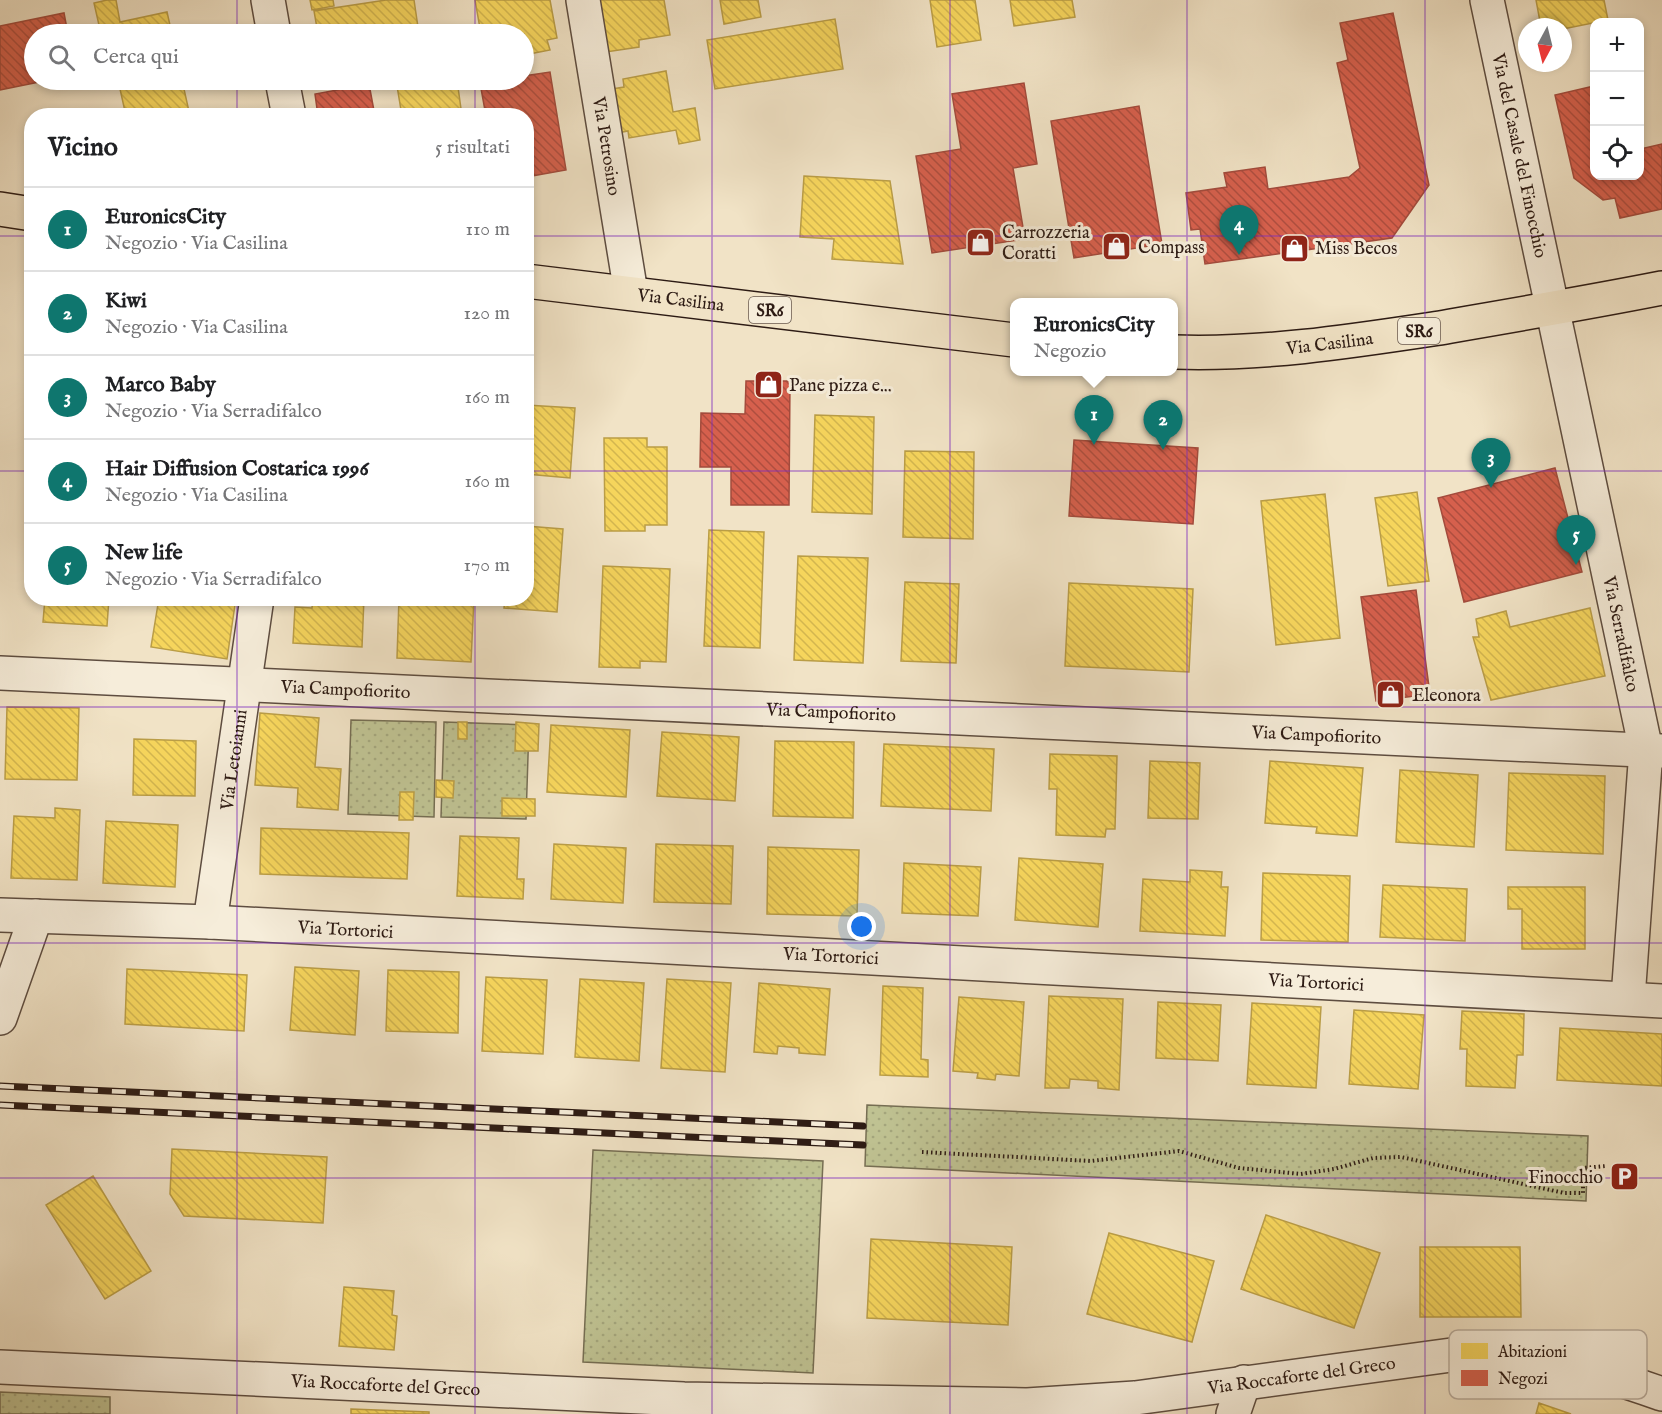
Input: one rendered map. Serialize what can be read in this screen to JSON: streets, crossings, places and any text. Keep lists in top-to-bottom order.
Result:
{
  "streets": {
    "main road": ["Via Casilina", "SR6"],
    "street": [
      "Via Petrosino",
      "Via del Casale del Finocchio",
      "Via Serradifalco",
      "Via Campofiorito",
      "Via Letoianni",
      "Via Tortorici",
      "Via Roccaforte del Greco"
    ]
  },
  "crossings": [
    ["Via Petrosino", "Via Casilina"],
    ["Via del Casale del Finocchio", "Via Casilina"],
    ["Via del Casale del Finocchio", "Via Serradifalco"],
    ["Via Casilina", "Via Serradifalco"],
    ["Via Serradifalco", "Via Campofiorito"],
    ["Via Serradifalco", "Via Tortorici"],
    ["Via Campofiorito", "Via Letoianni"],
    ["Via Letoianni", "Via Tortorici"]
  ],
  "places": {
    "shop": [
      "Carrozzeria Coratti",
      "Compass",
      "Miss Becos",
      "Pane pizza e...",
      "Eleonora"
    ],
    "parking": ["Finocchio"]
  },
  "legend": ["Abitazioni", "Negozi"],
  "north": "bottom",
  "page": {
    "map_buttons": ["+", "−"],
    "search": "Cerca qui",
    "heading": ["Vicino", "5 risultati"],
    "list": [
      {
        "mark": "1",
        "name": "EuronicsCity",
        "note": "Negozio · Via Casilina",
        "value": "110 m"
      },
      {
        "mark": "2",
        "name": "Kiwi",
        "note": "Negozio · Via Casilina",
        "value": "120 m"
      },
      {
        "mark": "3",
        "name": "Marco Baby",
        "note": "Negozio · Via Serradifalco",
        "value": "160 m"
      },
      {
        "mark": "4",
        "name": "Hair Diffusion Costarica 1996",
        "note": "Negozio · Via Casilina",
        "value": "160 m"
      },
      {
        "mark": "5",
        "name": "New life",
        "note": "Negozio · Via Serradifalco",
        "value": "170 m"
      }
    ],
    "pins": [
      "4",
      "1",
      "2",
      "3",
      "5"
    ],
    "popup": ["EuronicsCity", "Negozio"]
  }
}
